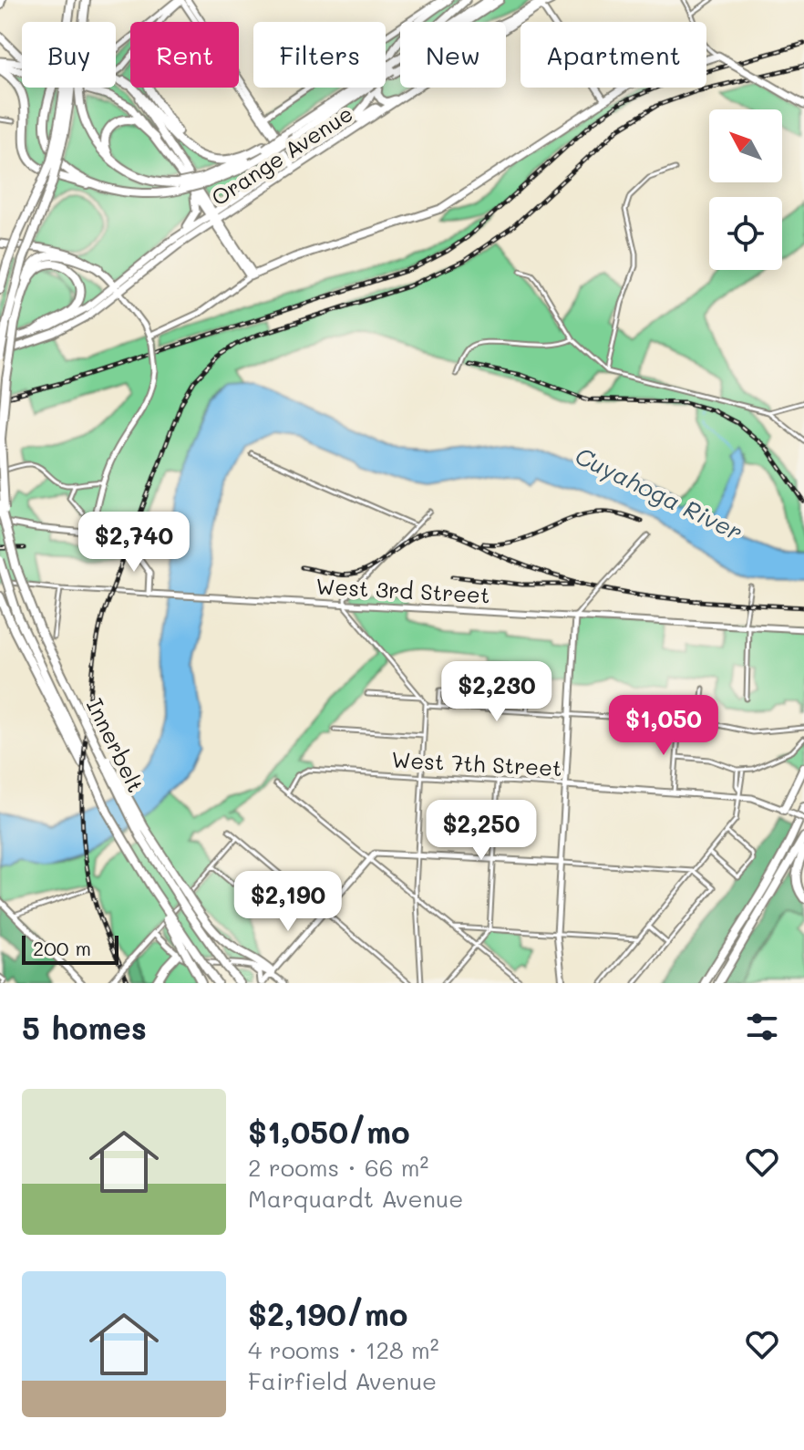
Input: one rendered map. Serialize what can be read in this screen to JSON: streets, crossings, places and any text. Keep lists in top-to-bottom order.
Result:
{
  "streets": {
    "highway": ["Innerbelt"],
    "main road": ["Orange Avenue"],
    "street": ["West 3rd Street", "West 7th Street"]
  },
  "water": ["Cuyahoga River"],
  "scale_bar": "200 m",
  "north": "top left",
  "page": {
    "chip": [
      "Buy",
      "Rent",
      "Filters",
      "New",
      "Apartment"
    ],
    "price": [
      "$2,740",
      "$2,230",
      "$1,050",
      "$2,250",
      "$2,190"
    ],
    "scale": "200 m",
    "heading": "5 homes",
    "list": [
      {
        "name": "$1,050/mo",
        "note": "2 rooms · 66 m² · Marquardt Avenue"
      },
      {
        "name": "$2,190/mo",
        "note": "4 rooms · 128 m² · Fairfield Avenue"
      }
    ]
  }
}
